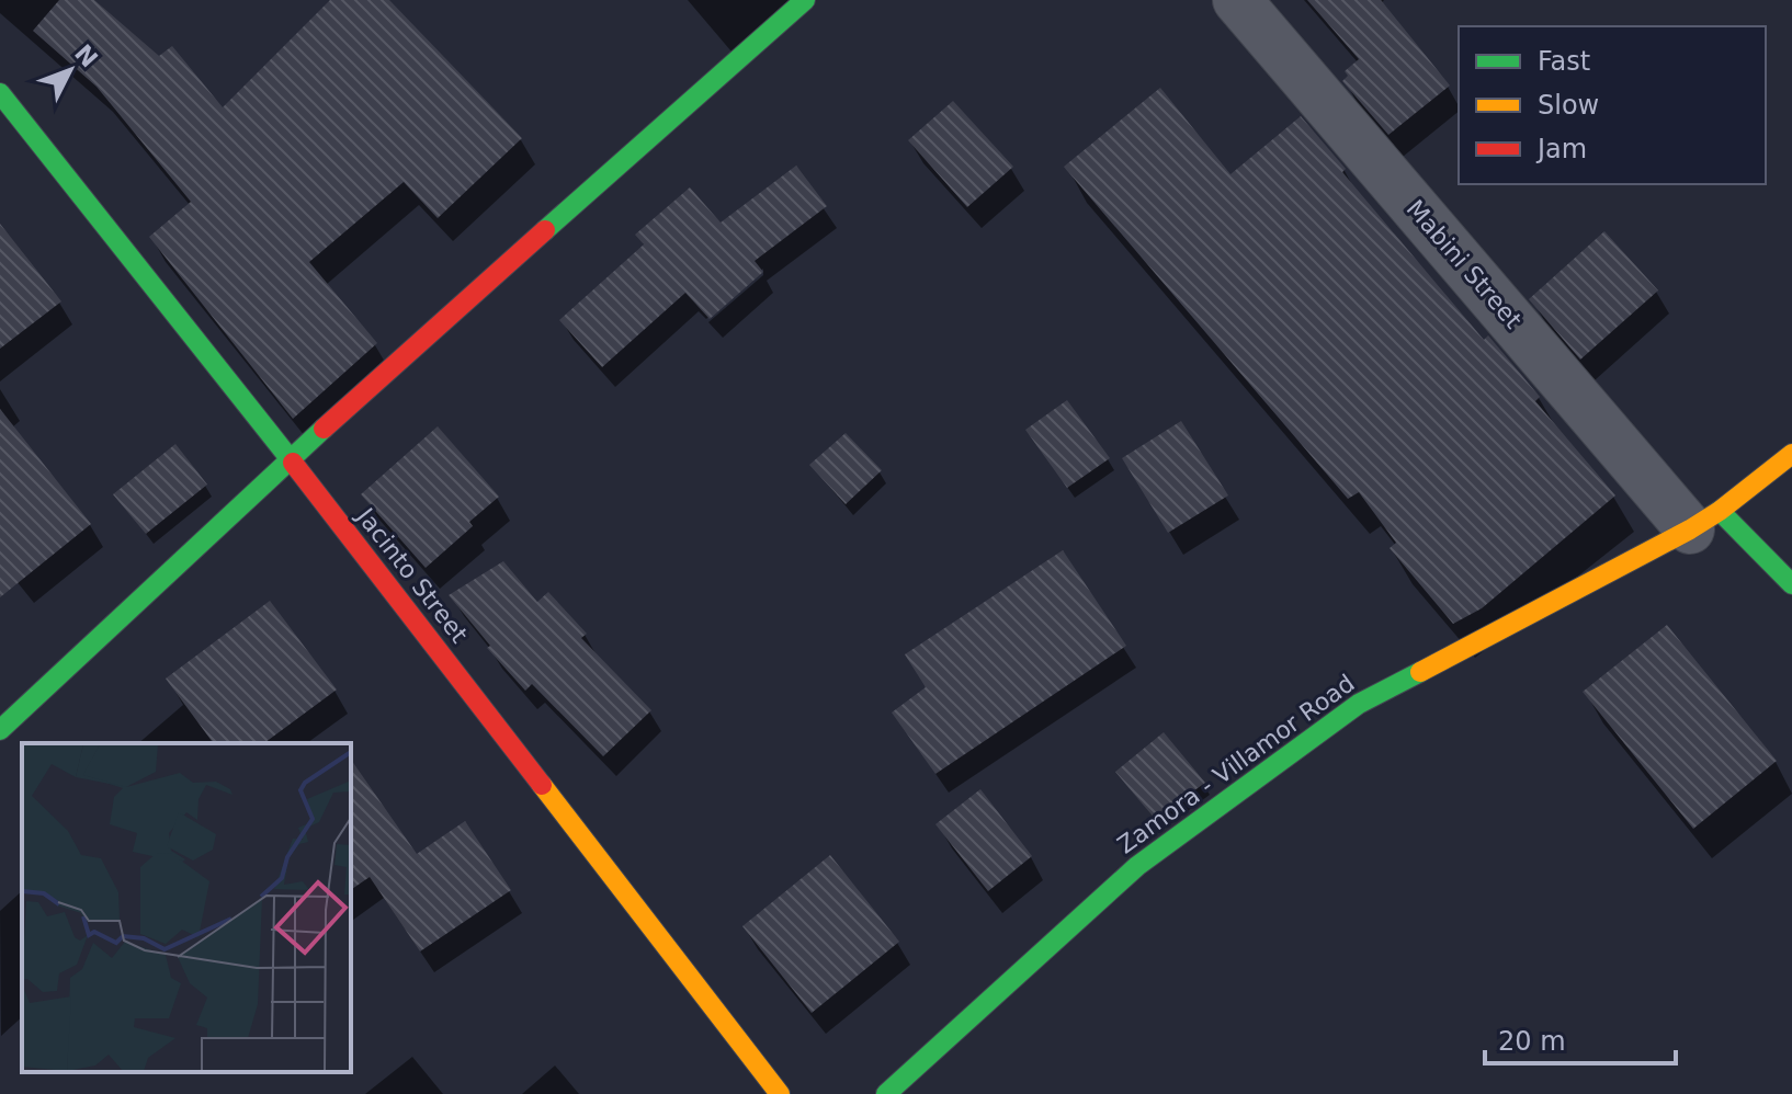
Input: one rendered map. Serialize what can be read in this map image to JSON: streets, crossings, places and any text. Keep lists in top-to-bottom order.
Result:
{
  "streets": {
    "street": ["Mabini Street", "Jacinto Street", "Zamora - Villamor Road"]
  },
  "crossings": [
    ["Mabini Street", "Zamora - Villamor Road"]
  ],
  "legend": ["Fast", "Slow", "Jam"],
  "scale_bar": "20 m",
  "north": "top right"
}
